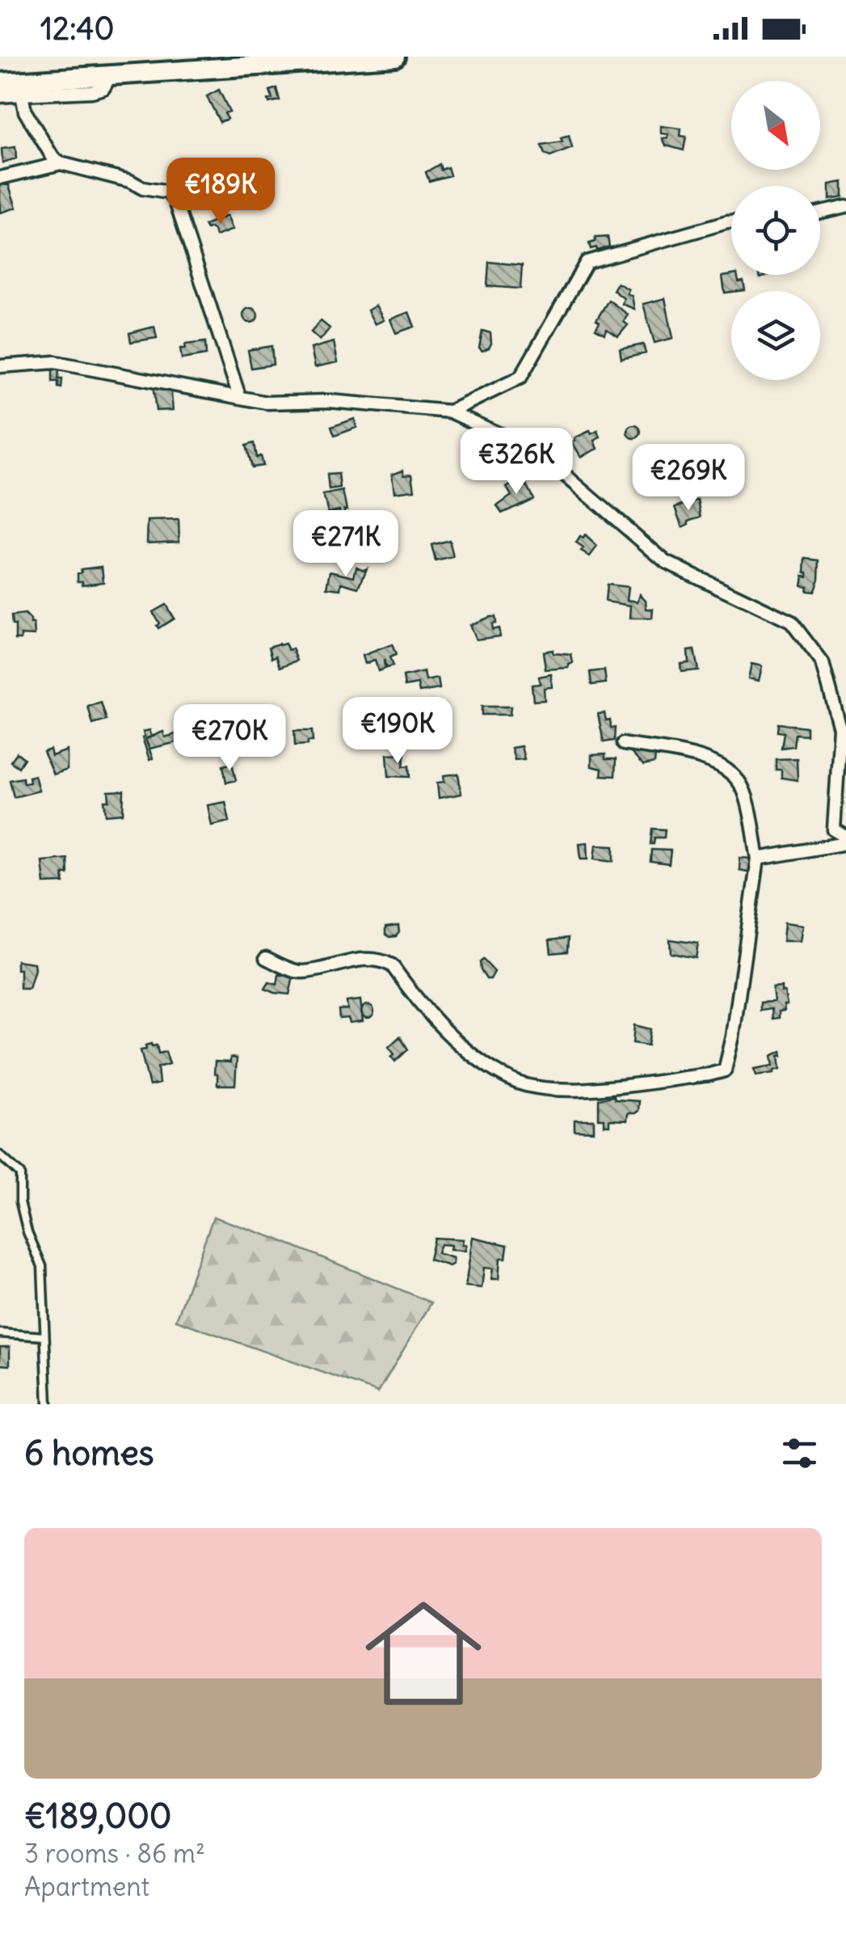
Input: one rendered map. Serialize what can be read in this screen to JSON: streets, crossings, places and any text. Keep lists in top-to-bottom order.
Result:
{
  "north": "bottom right",
  "page": {
    "status": "12:40",
    "price": [
      "€189K",
      "€326K",
      "€269K",
      "€271K",
      "€190K",
      "€270K"
    ],
    "heading": "6 homes",
    "list": [
      {
        "name": "€189,000",
        "note": "3 rooms · 86 m² · Apartment"
      }
    ]
  }
}
